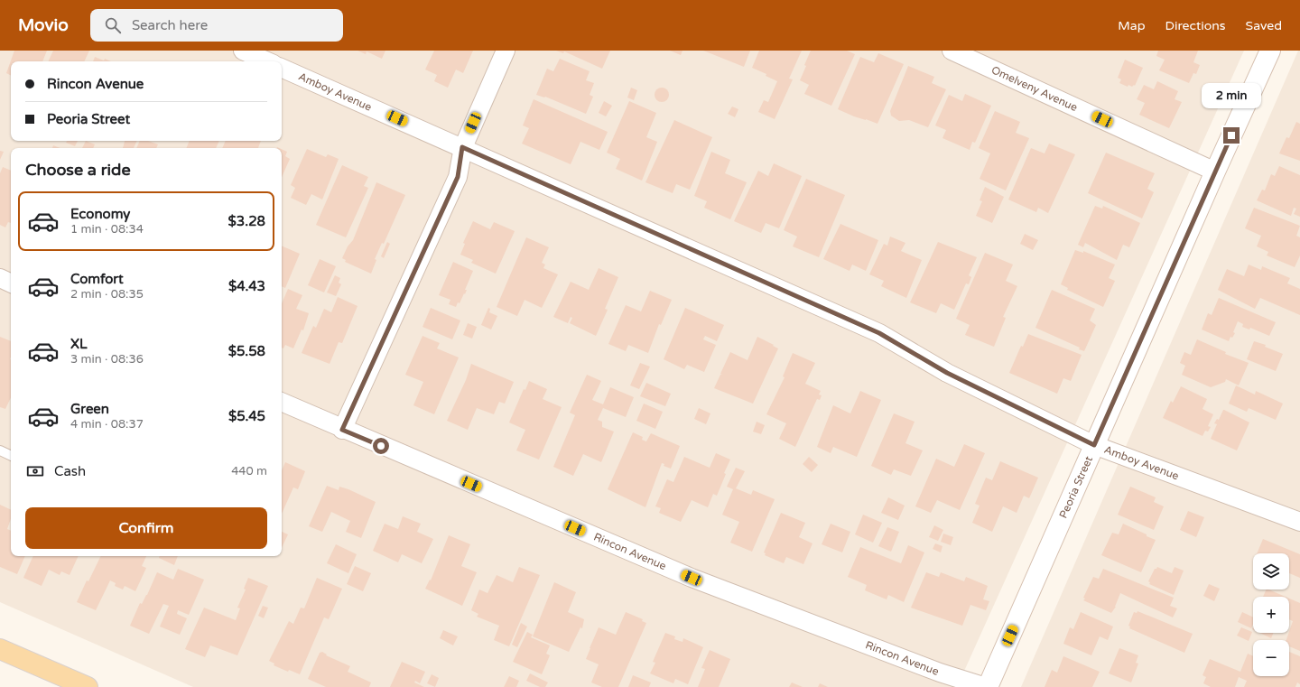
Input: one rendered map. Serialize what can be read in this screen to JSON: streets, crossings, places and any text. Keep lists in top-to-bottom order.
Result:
{
  "streets": {
    "street": [
      "Omelveny Avenue",
      "Amboy Avenue",
      "Peoria Street",
      "Rincon Avenue"
    ]
  },
  "crossings": [
    ["Omelveny Avenue", "Peoria Street"],
    ["Amboy Avenue", "Peoria Street"],
    ["Peoria Street", "Rincon Avenue"]
  ],
  "page": {
    "header": "Movio",
    "search": "Search here",
    "nav": ["Map", "Directions", "Saved"],
    "banner": ["Rincon Avenue", "Peoria Street"],
    "bubble": "2 min",
    "heading": "Choose a ride",
    "list": [
      {
        "name": "Economy",
        "note": "1 min · 08:34",
        "value": "$3.28"
      },
      {
        "name": "Comfort",
        "note": "2 min · 08:35",
        "value": "$4.43"
      },
      {
        "name": "XL",
        "note": "3 min · 08:36",
        "value": "$5.58"
      },
      {
        "name": "Green",
        "note": "4 min · 08:37",
        "value": "$5.45"
      }
    ],
    "pay": ["Cash", "440 m"],
    "buttons": "Confirm",
    "map_buttons": ["+", "−"]
  }
}
